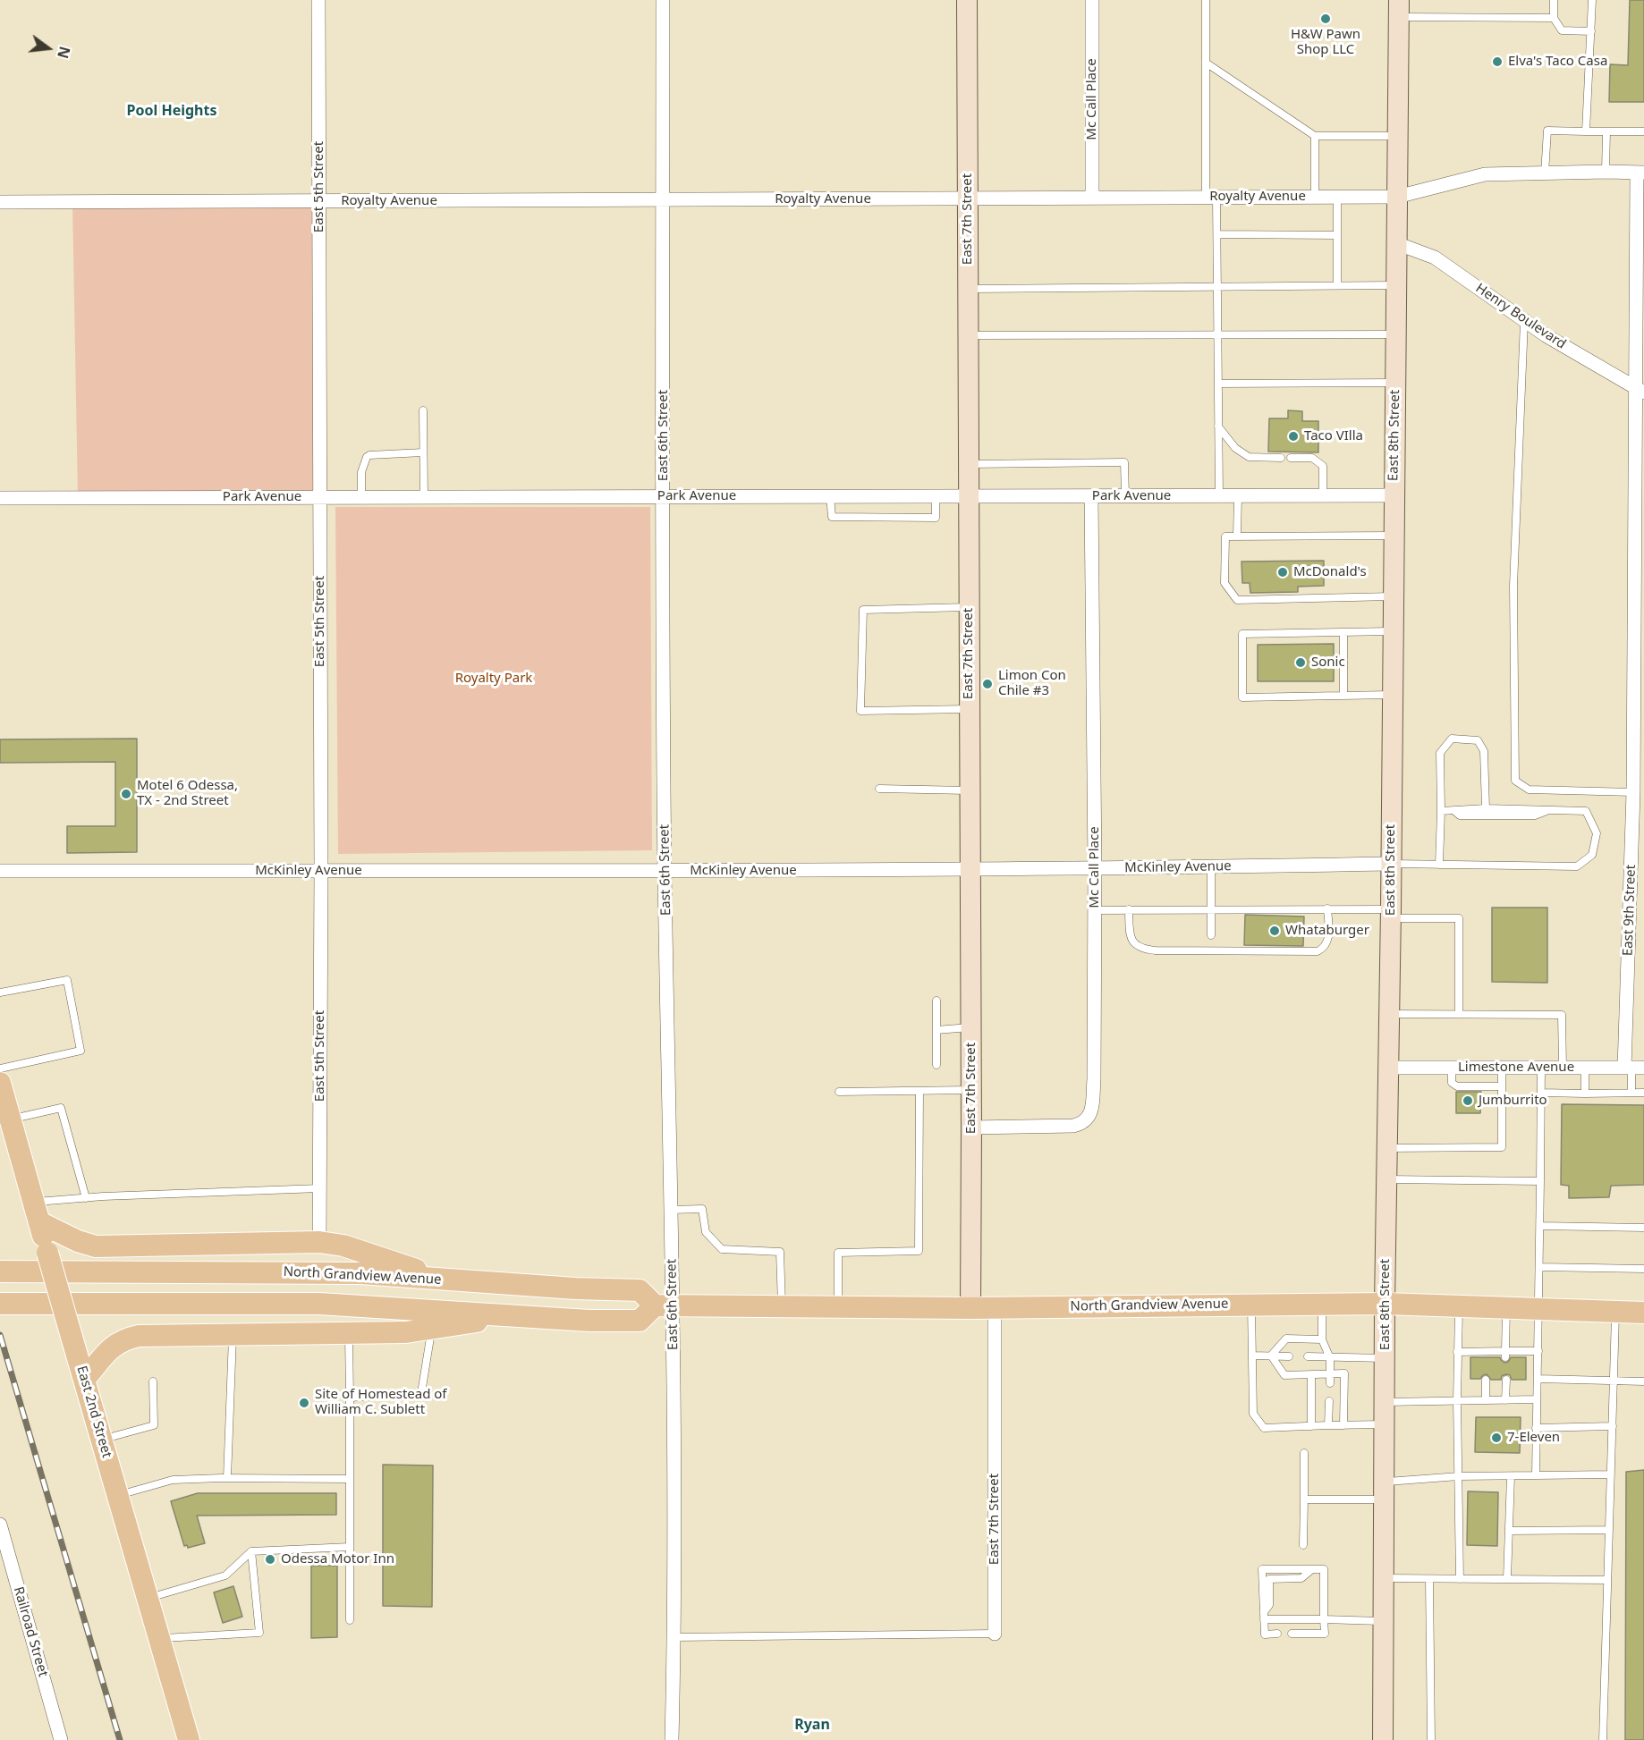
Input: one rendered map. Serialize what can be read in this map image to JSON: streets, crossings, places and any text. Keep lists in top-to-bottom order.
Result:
{
  "streets": {
    "main road": [
      "East 7th Street",
      "East 8th Street",
      "North Grandview Avenue",
      "East 2nd Street"
    ],
    "street": [
      "Mc Call Place",
      "East 5th Street",
      "Royalty Avenue",
      "Henry Boulevard",
      "East 6th Street",
      "Park Avenue",
      "McKinley Avenue",
      "East 9th Street",
      "Limestone Avenue",
      "Railroad Street"
    ]
  },
  "crossings": [
    ["Mc Call Place", "Royalty Avenue"],
    ["Mc Call Place", "East 7th Street"],
    ["Mc Call Place", "Park Avenue"],
    ["Mc Call Place", "McKinley Avenue"],
    ["East 5th Street", "Royalty Avenue"],
    ["East 5th Street", "Park Avenue"],
    ["East 5th Street", "McKinley Avenue"],
    ["Royalty Avenue", "East 7th Street"],
    ["Royalty Avenue", "East 6th Street"],
    ["Royalty Avenue", "East 8th Street"],
    ["Royalty Avenue", "East 9th Street"],
    ["East 7th Street", "Park Avenue"],
    ["East 7th Street", "McKinley Avenue"],
    ["East 7th Street", "North Grandview Avenue"],
    ["Henry Boulevard", "East 8th Street"],
    ["Henry Boulevard", "East 9th Street"],
    ["East 6th Street", "Park Avenue"],
    ["East 6th Street", "McKinley Avenue"],
    ["East 6th Street", "North Grandview Avenue"],
    ["East 8th Street", "Park Avenue"],
    ["East 8th Street", "McKinley Avenue"],
    ["East 8th Street", "Limestone Avenue"],
    ["East 8th Street", "North Grandview Avenue"],
    ["East 9th Street", "Limestone Avenue"]
  ],
  "districts": ["Pool Heights", "Ryan"],
  "parks": ["Royalty Park"],
  "places": [
    "H&W Pawn Shop LLC",
    "Elva's Taco Casa",
    "Taco VIlla",
    "McDonald's",
    "Sonic",
    "Limon Con Chile #3",
    "Motel 6 Odessa, TX - 2nd Street",
    "Whataburger",
    "Jumburrito",
    "Site of Homestead of William C. Sublett",
    "7-Eleven",
    "Odessa Motor Inn"
  ],
  "north": "right"
}
